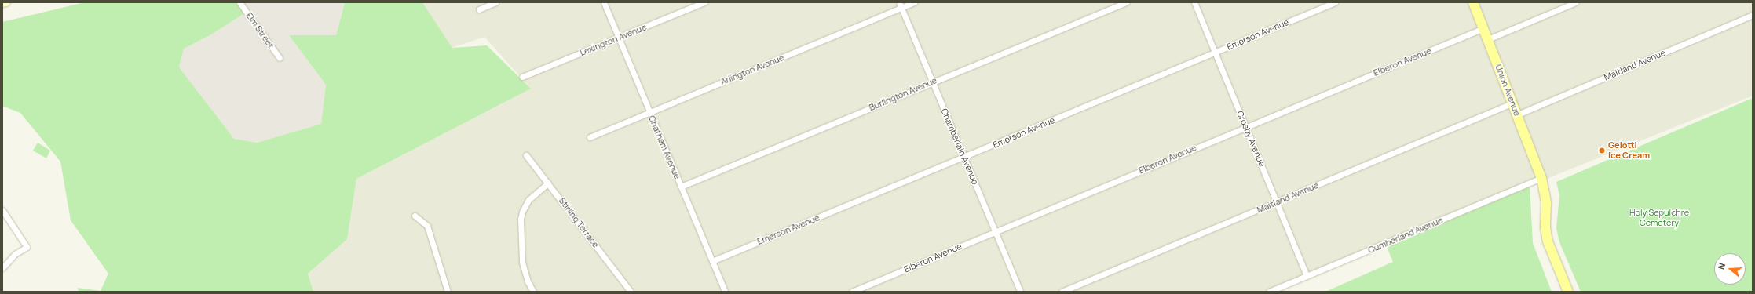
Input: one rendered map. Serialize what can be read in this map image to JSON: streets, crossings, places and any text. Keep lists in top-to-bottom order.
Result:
{
  "streets": {
    "main road": ["Union Avenue"],
    "street": [
      "Elm Street",
      "Emerson Avenue",
      "Lexington Avenue",
      "Elberon Avenue",
      "Maitland Avenue",
      "Arlington Avenue",
      "Burlington Avenue",
      "Crosby Avenue",
      "Chamberlain Avenue",
      "Chatham Avenue",
      "Stirling Terrace",
      "Cumberland Avenue"
    ]
  },
  "crossings": [
    ["Emerson Avenue", "Crosby Avenue"],
    ["Emerson Avenue", "Chamberlain Avenue"],
    ["Emerson Avenue", "Chatham Avenue"],
    ["Lexington Avenue", "Chatham Avenue"],
    ["Elberon Avenue", "Union Avenue"],
    ["Elberon Avenue", "Crosby Avenue"],
    ["Elberon Avenue", "Chamberlain Avenue"],
    ["Maitland Avenue", "Union Avenue"],
    ["Maitland Avenue", "Crosby Avenue"],
    ["Arlington Avenue", "Chamberlain Avenue"],
    ["Arlington Avenue", "Chatham Avenue"],
    ["Union Avenue", "Cumberland Avenue"],
    ["Burlington Avenue", "Chamberlain Avenue"],
    ["Burlington Avenue", "Chatham Avenue"],
    ["Crosby Avenue", "Cumberland Avenue"]
  ],
  "parks": ["Holy Sepulchre Cemetery"],
  "places": ["Gelotti Ice Cream"],
  "north": "left"
}
